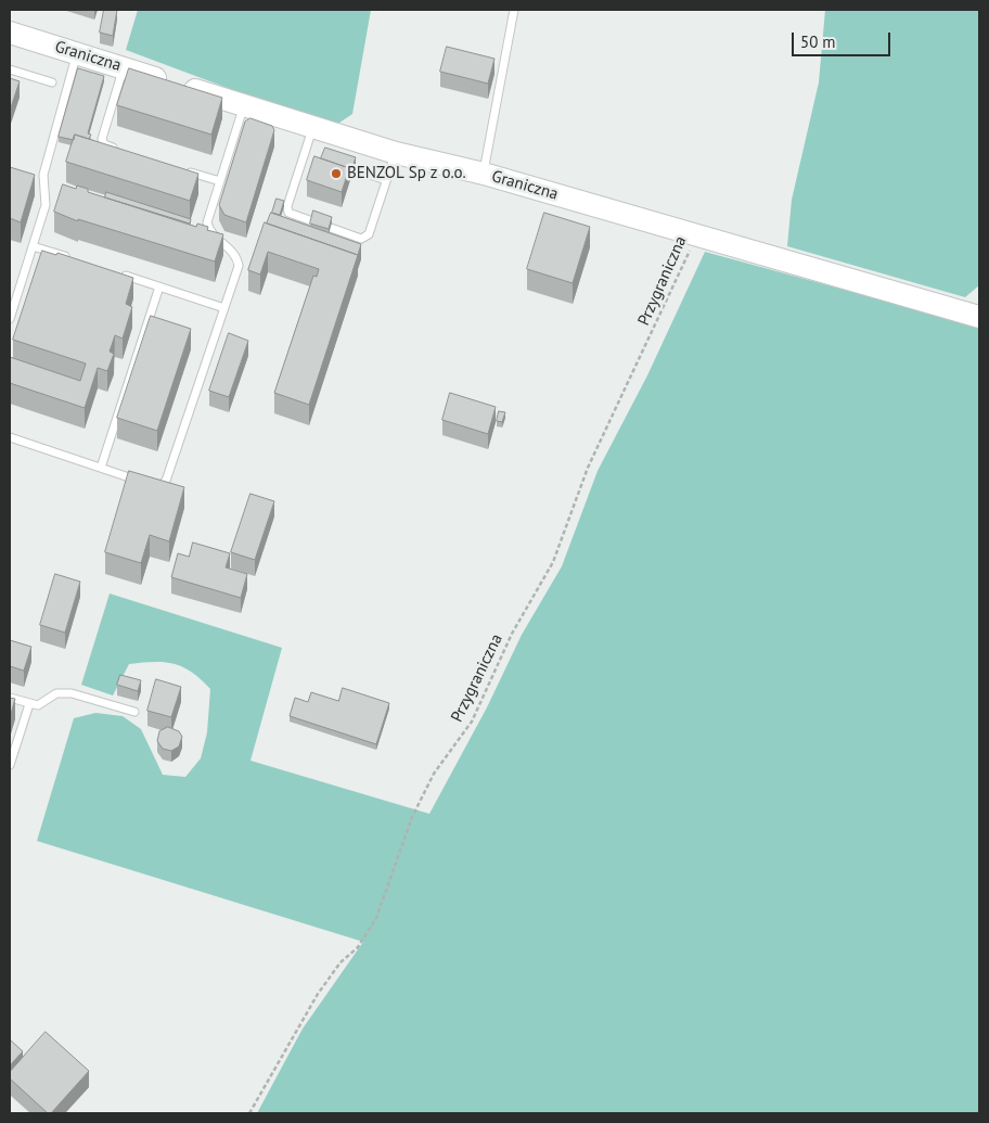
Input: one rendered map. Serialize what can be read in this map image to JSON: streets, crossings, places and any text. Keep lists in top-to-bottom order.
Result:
{
  "streets": {
    "street": ["Graniczna"],
    "path": ["Przygraniczna"]
  },
  "crossings": [
    ["Graniczna", "Przygraniczna"]
  ],
  "places": ["BENZOL Sp z o.o."],
  "scale_bar": "50 m"
}
